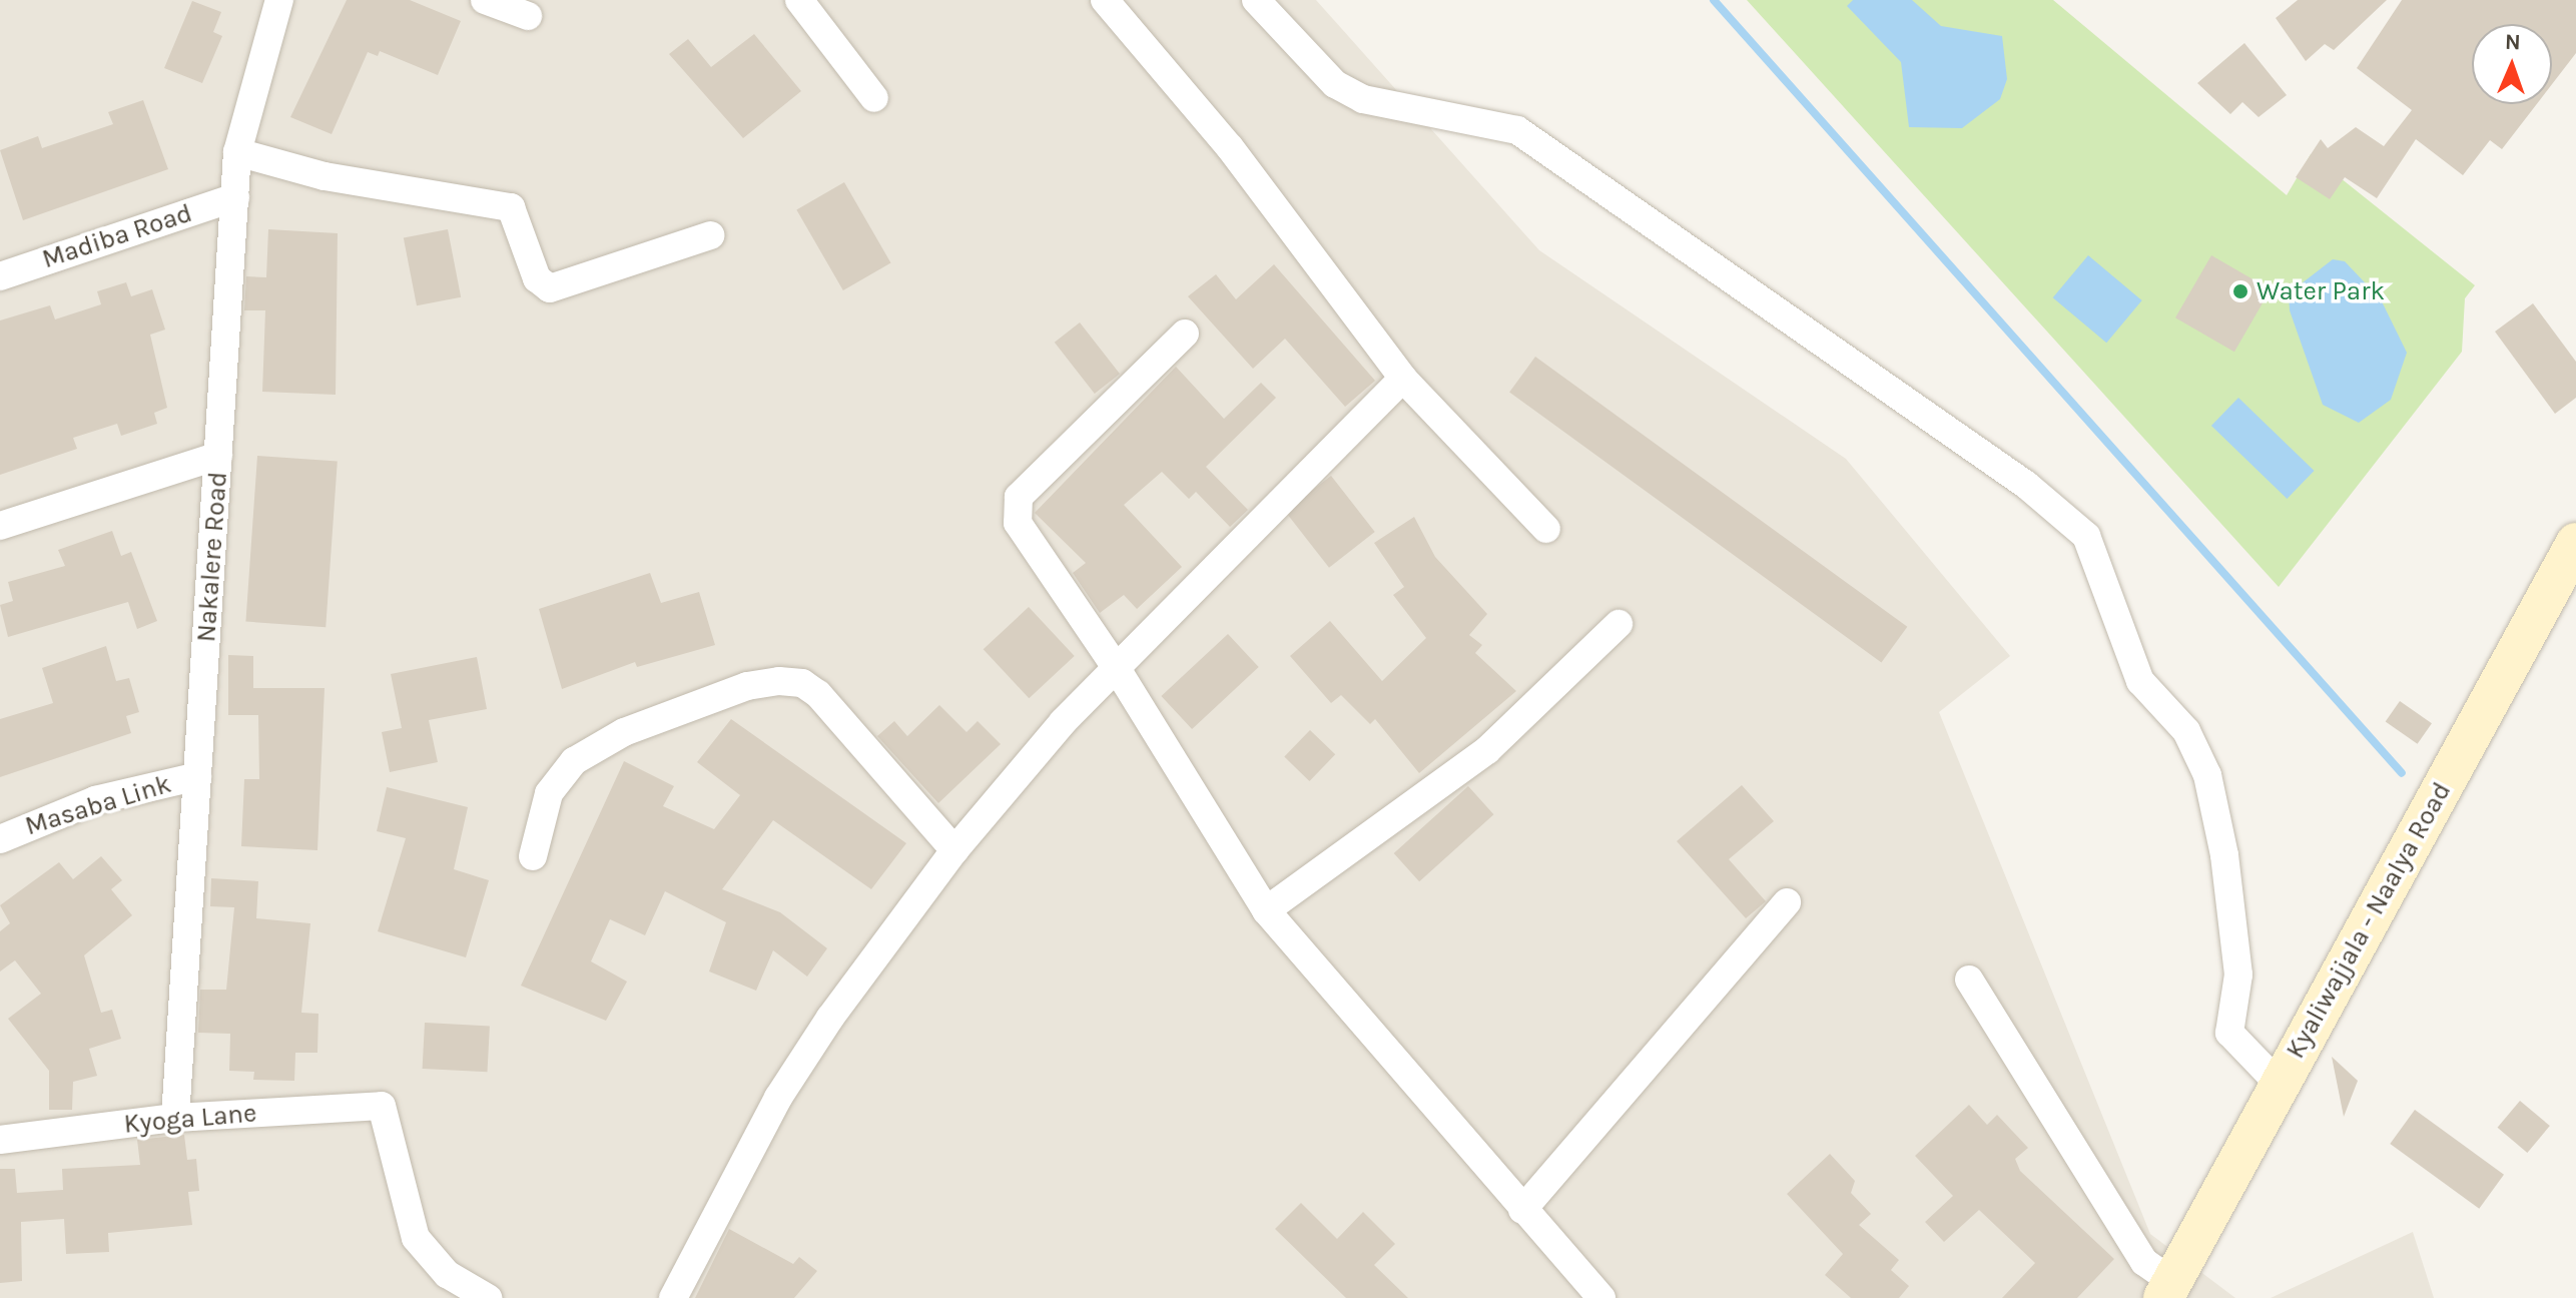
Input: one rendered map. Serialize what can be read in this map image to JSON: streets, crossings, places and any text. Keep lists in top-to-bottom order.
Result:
{
  "streets": {
    "main road": ["Kyaliwajjala - Naalya Road"],
    "street": [
      "Madiba Road",
      "Nakalere Road",
      "Masaba Link",
      "Kyoga Lane"
    ]
  },
  "crossings": [
    ["Madiba Road", "Nakalere Road"],
    ["Nakalere Road", "Masaba Link"],
    ["Nakalere Road", "Kyoga Lane"]
  ],
  "places": ["Water Park"],
  "north": "top"
}
